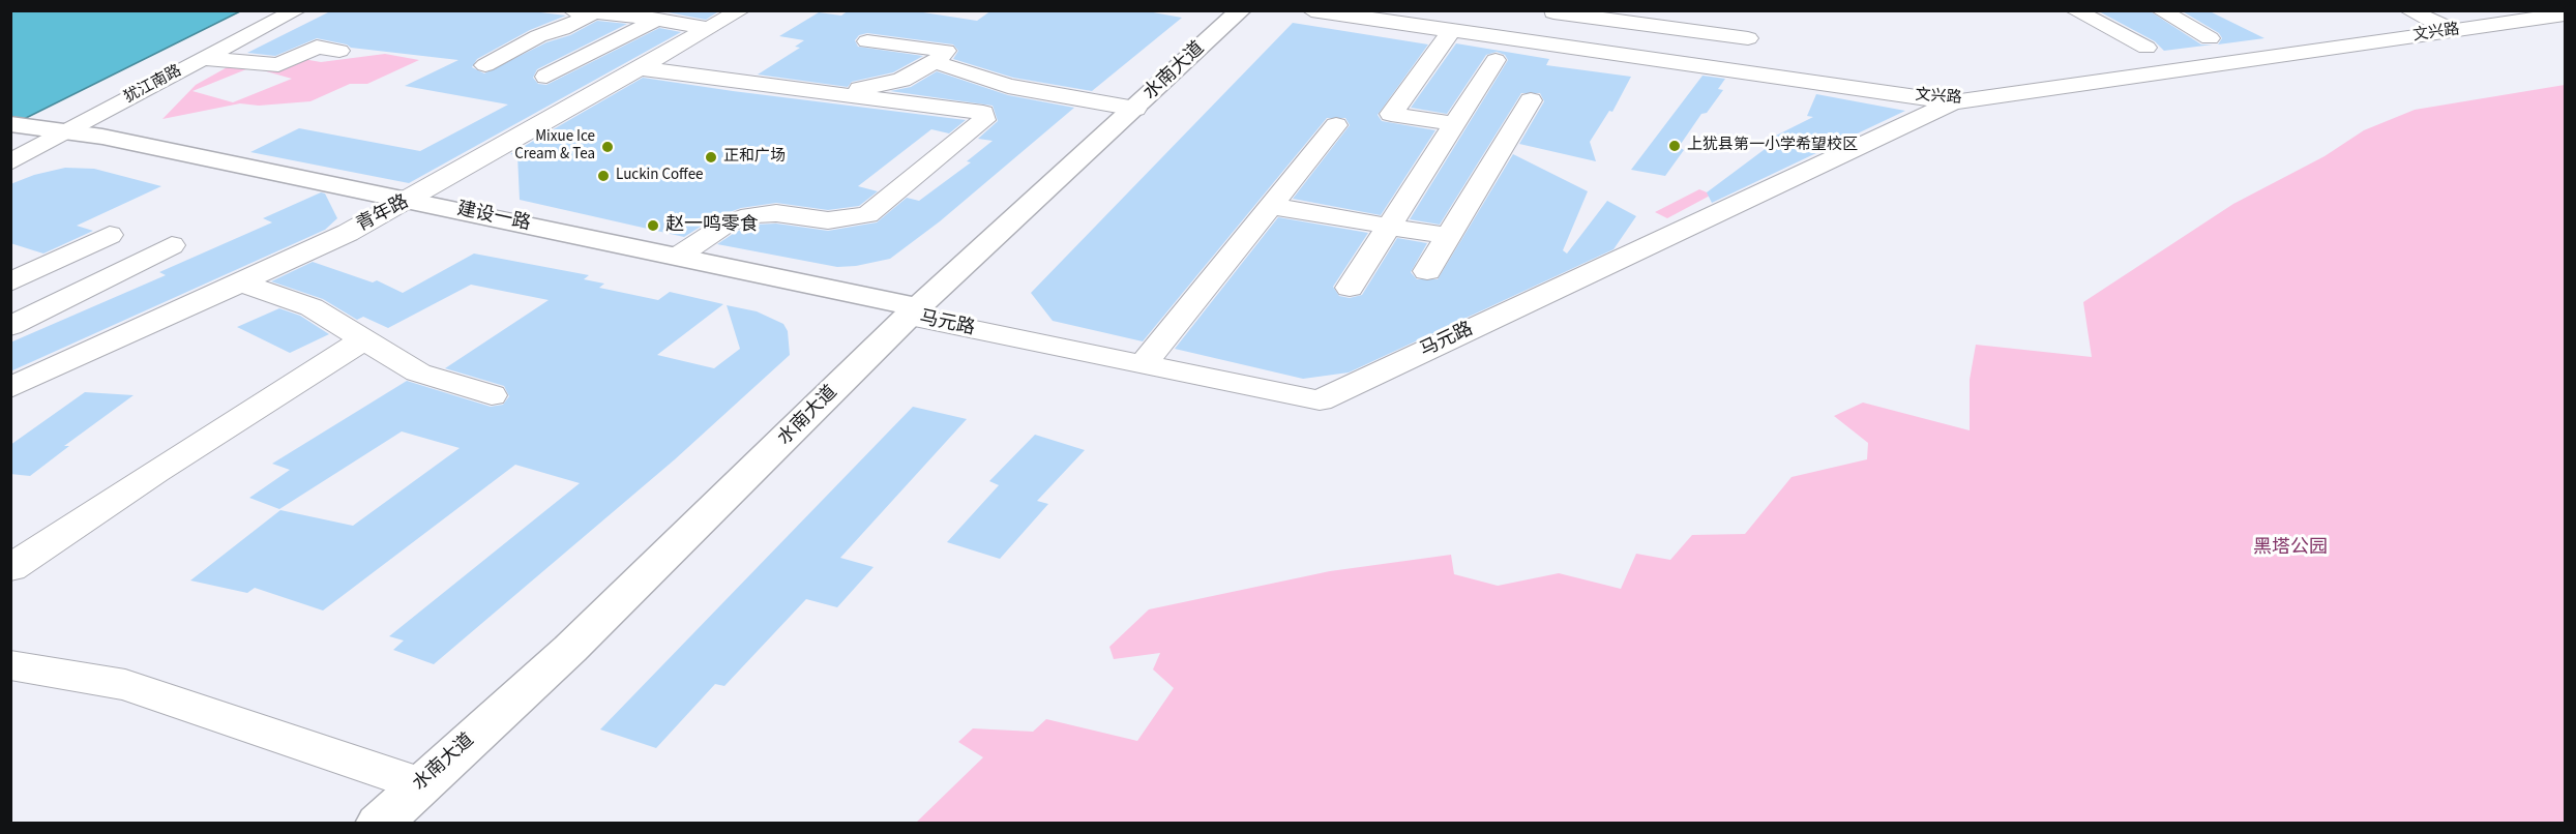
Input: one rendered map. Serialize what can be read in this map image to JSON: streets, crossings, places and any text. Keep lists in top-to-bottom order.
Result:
{
  "streets": {
    "main road": ["水南大道", "建设一路"],
    "street": [
      "文兴路",
      "犹江南路",
      "青年路",
      "马元路"
    ]
  },
  "crossings": [
    ["文兴路", "马元路"],
    ["水南大道", "建设一路"],
    ["水南大道", "马元路"],
    ["青年路", "建设一路"],
    ["建设一路", "马元路"]
  ],
  "parks": ["黑塔公园"],
  "places": [
    "上犹县第一小学希望校区",
    "Mixue Ice Cream & Tea",
    "正和广场",
    "Luckin Coffee",
    "赵一鸣零食"
  ]
}
